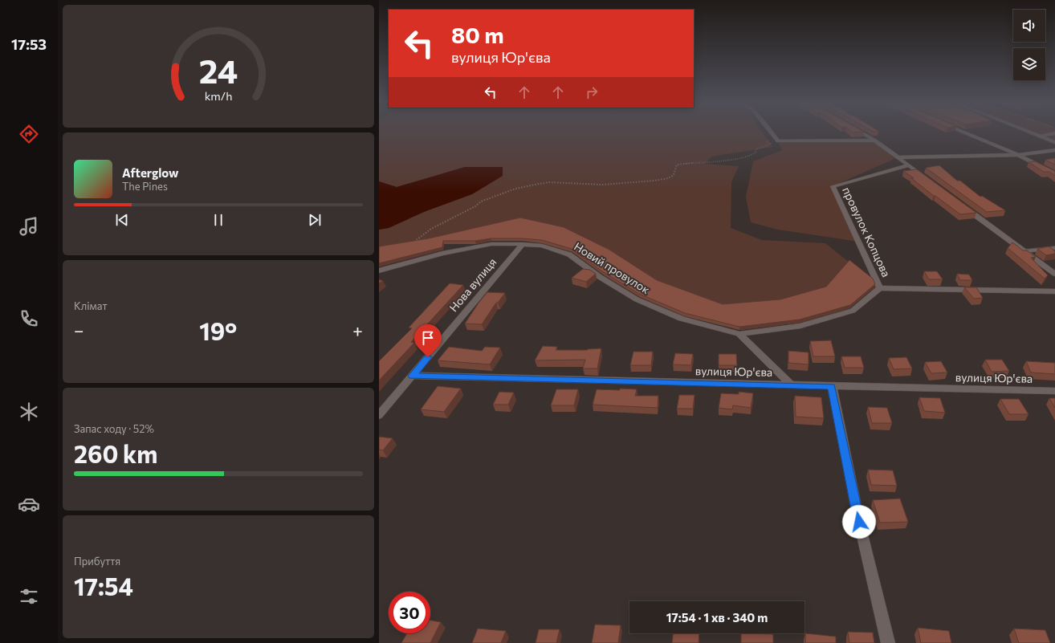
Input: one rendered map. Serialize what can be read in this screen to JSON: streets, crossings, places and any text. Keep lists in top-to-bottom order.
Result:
{
  "streets": {
    "street": [
      "провулок Копцова",
      "Новий провулок",
      "Нова вулиця",
      "вулиця Юр'єва"
    ]
  },
  "crossings": [
    ["Новий провулок", "Нова вулиця"],
    ["Новий провулок", "вулиця Юр'єва"],
    ["Нова вулиця", "вулиця Юр'єва"]
  ],
  "page": {
    "tabs": "17:53",
    "turn": ["80 m", "вулиця Юр'єва"],
    "song": ["Afterglow", "The Pines"],
    "tile": [
      "Клімат",
      ["Запас ходу · 52%", "260 km"],
      ["Прибуття", "17:54"]
    ],
    "heat": ["−", "19°", "+"],
    "limit": "30",
    "trip": "17:54 · 1 хв · 340 m",
    "gauge": ["24", "km/h"]
  }
}
